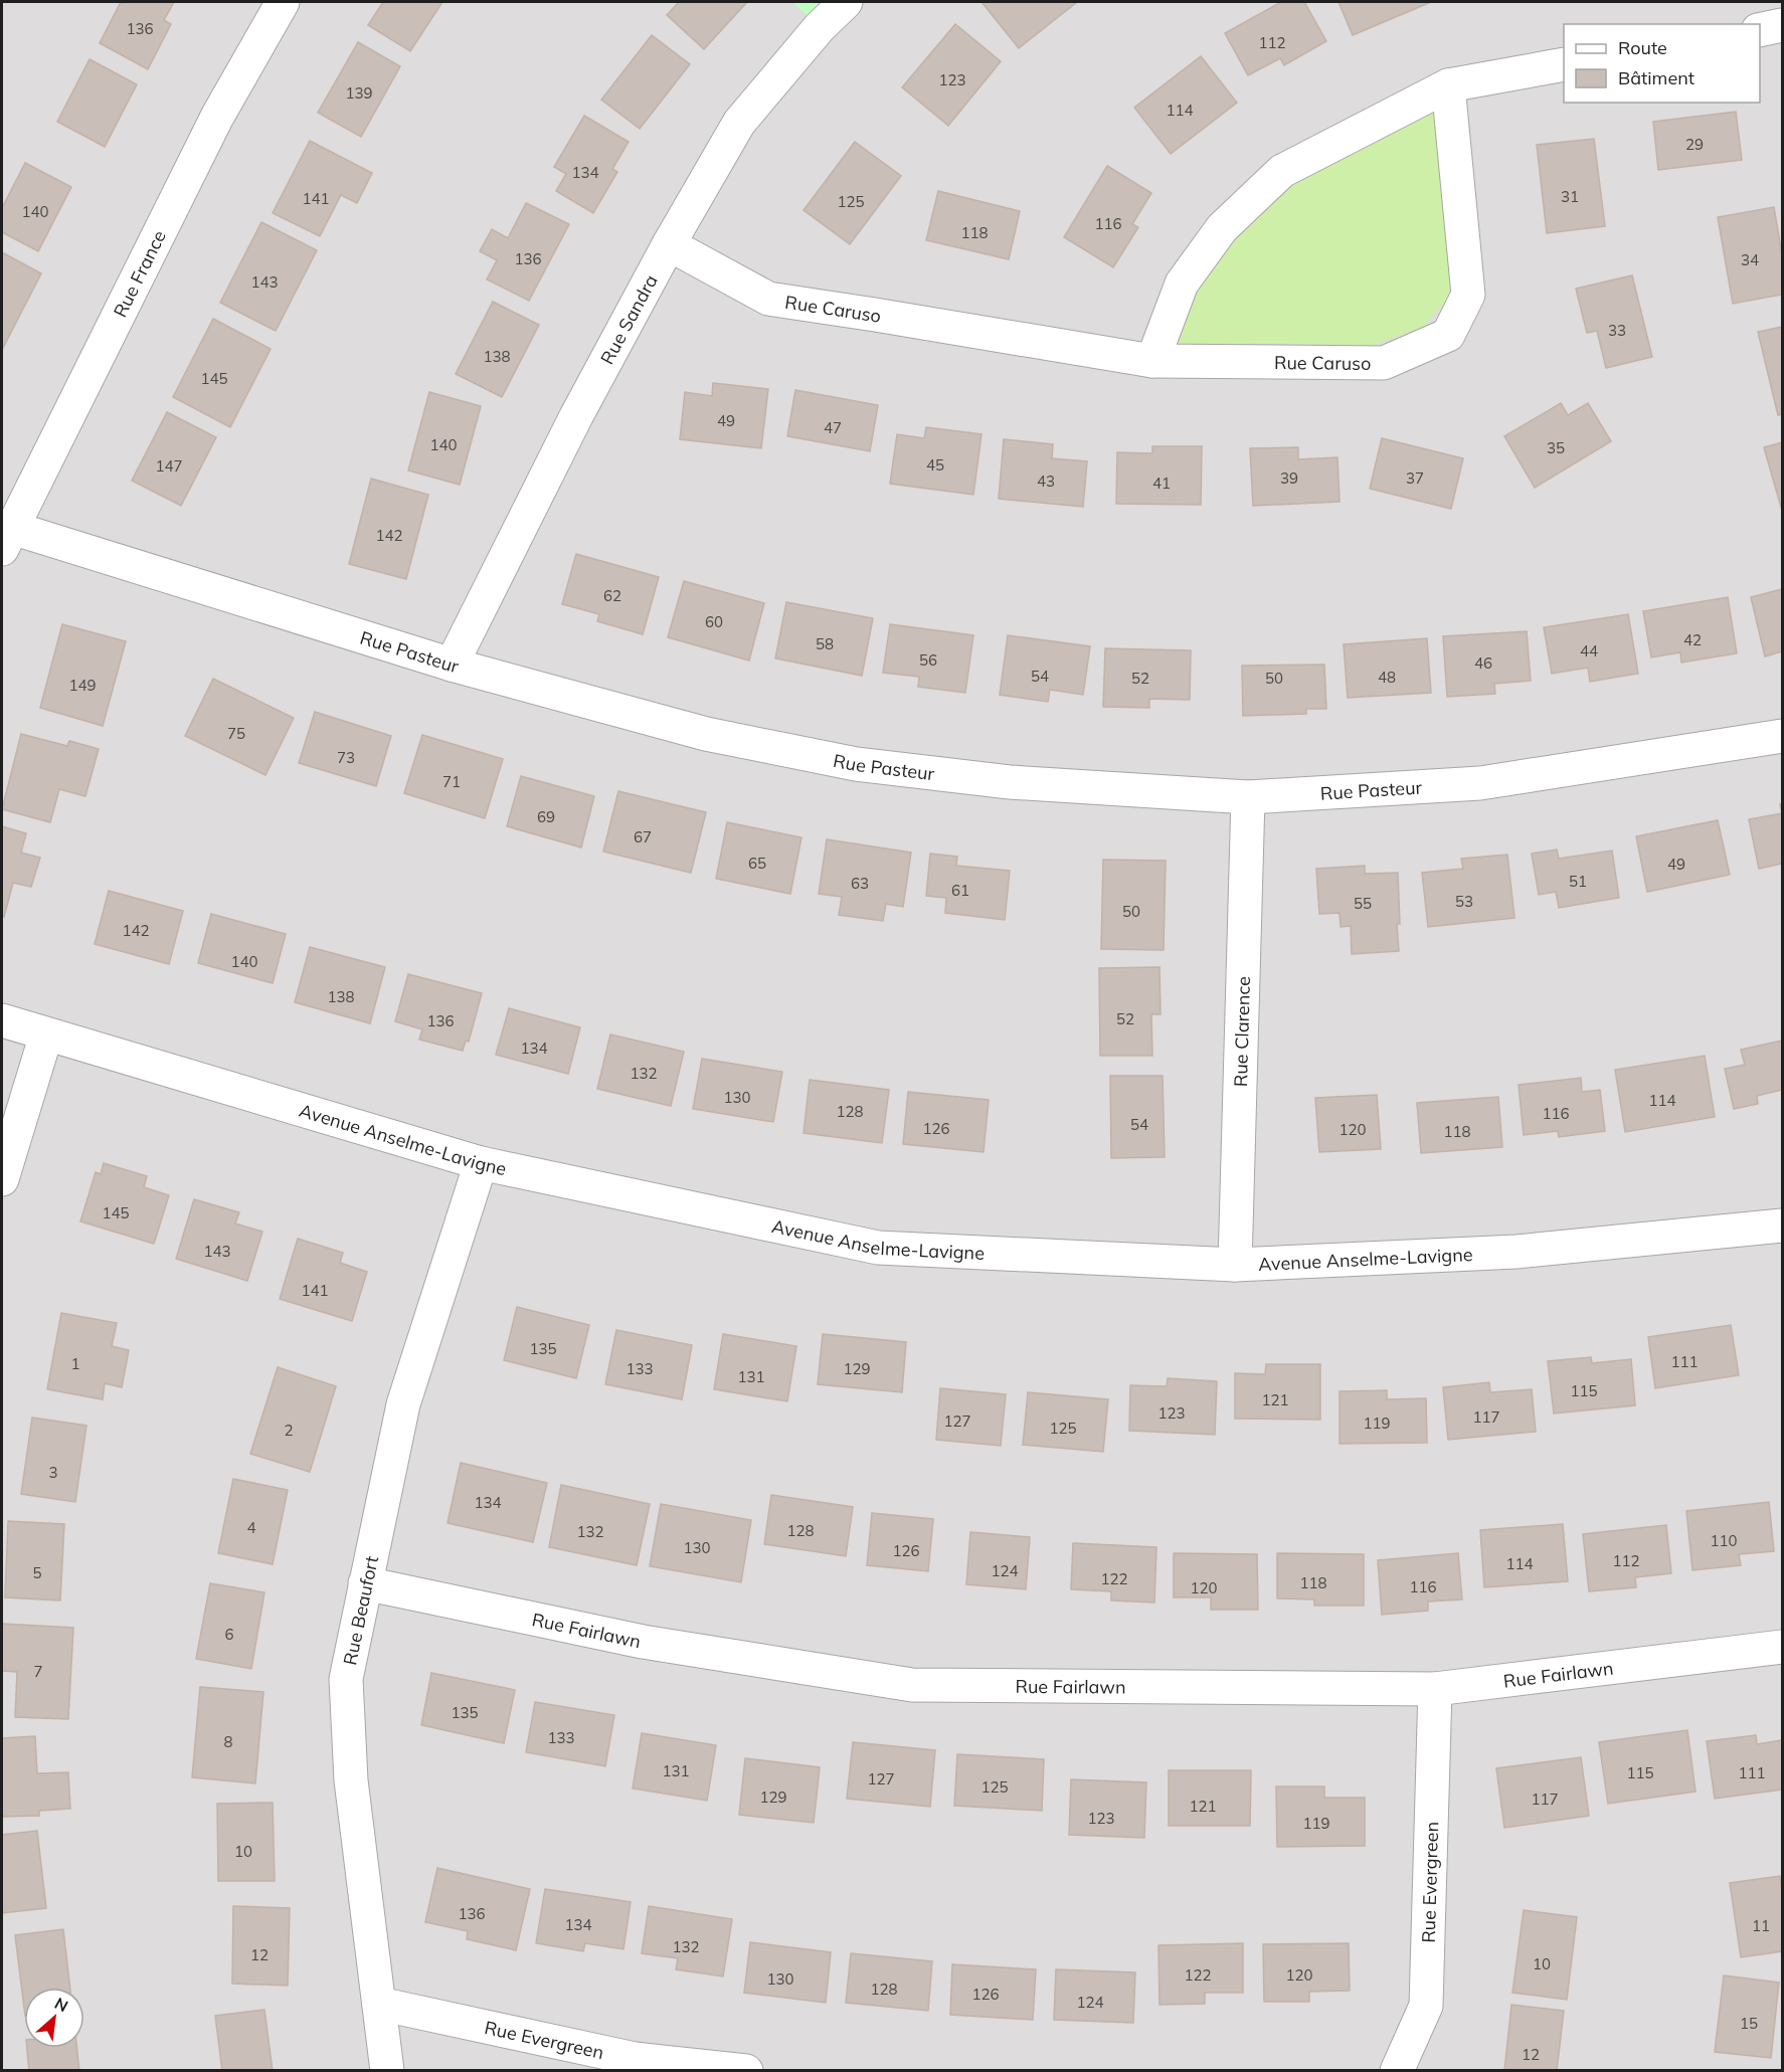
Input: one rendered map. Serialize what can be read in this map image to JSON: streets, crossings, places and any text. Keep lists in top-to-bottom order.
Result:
{
  "streets": {
    "street": [
      "Rue France",
      "Rue Caruso",
      "Rue Sandra",
      "Rue Pasteur",
      "Rue Clarence",
      "Avenue Anselme-Lavigne",
      "Rue Beaufort",
      "Rue Fairlawn",
      "Rue Evergreen"
    ]
  },
  "crossings": [
    ["Rue France", "Rue Pasteur"],
    ["Rue Caruso", "Rue Sandra"],
    ["Rue Sandra", "Rue Pasteur"],
    ["Rue Pasteur", "Rue Clarence"],
    ["Rue Clarence", "Avenue Anselme-Lavigne"],
    ["Avenue Anselme-Lavigne", "Rue Beaufort"],
    ["Rue Beaufort", "Rue Fairlawn"],
    ["Rue Beaufort", "Rue Evergreen"],
    ["Rue Fairlawn", "Rue Evergreen"]
  ],
  "house_numbers": [
    "136",
    "112",
    "123",
    "139",
    "114",
    "29",
    "134",
    "31",
    "141",
    "125",
    "140",
    "116",
    "118",
    "136",
    "34",
    "143",
    "33",
    "138",
    "145",
    "49",
    "47",
    "140",
    "35",
    "45",
    "147",
    "39",
    "37",
    "43",
    "41",
    "142",
    "62",
    "60",
    "42",
    "58",
    "44",
    "56",
    "46",
    "54",
    "48",
    "52",
    "50",
    "149",
    "75",
    "73",
    "71",
    "69",
    "67",
    "65",
    "49",
    "51",
    "63",
    "61",
    "53",
    "55",
    "50",
    "142",
    "140",
    "138",
    "52",
    "136",
    "134",
    "132",
    "130",
    "114",
    "128",
    "116",
    "54",
    "126",
    "120",
    "118",
    "145",
    "143",
    "141",
    "135",
    "111",
    "1",
    "133",
    "129",
    "131",
    "115",
    "121",
    "123",
    "117",
    "127",
    "119",
    "125",
    "2",
    "3",
    "134",
    "4",
    "128",
    "132",
    "110",
    "130",
    "126",
    "112",
    "114",
    "124",
    "5",
    "122",
    "118",
    "116",
    "120",
    "6",
    "7",
    "135",
    "133",
    "8",
    "131",
    "115",
    "111",
    "127",
    "125",
    "129",
    "117",
    "121",
    "123",
    "119",
    "10",
    "136",
    "134",
    "11",
    "132",
    "12",
    "10",
    "122",
    "120",
    "130",
    "128",
    "126",
    "124",
    "15",
    "12"
  ],
  "legend": ["Route", "Bâtiment"],
  "north": "top right"
}
